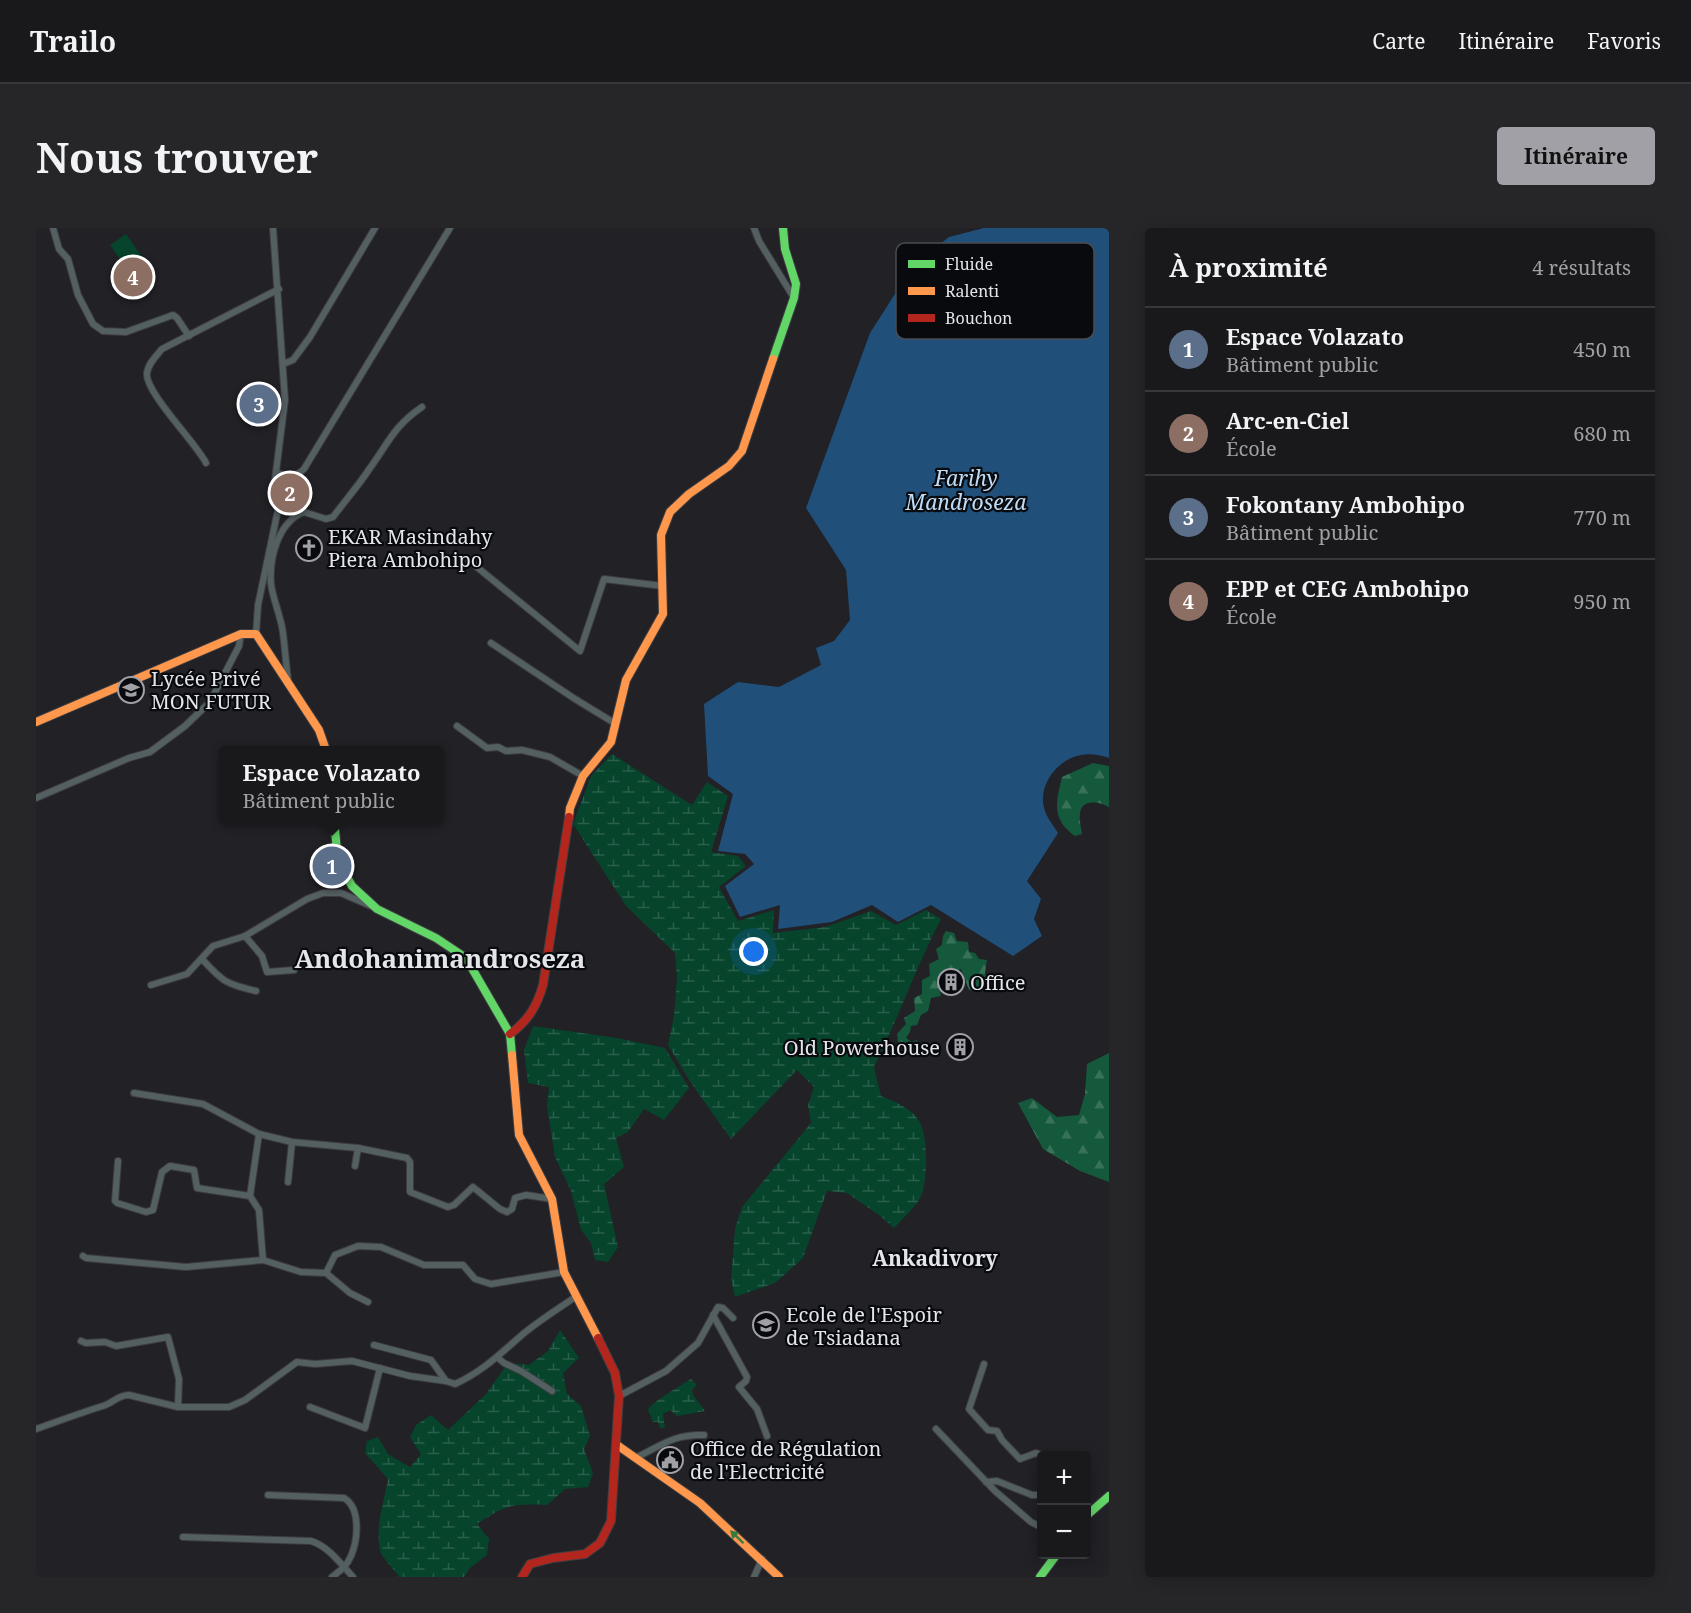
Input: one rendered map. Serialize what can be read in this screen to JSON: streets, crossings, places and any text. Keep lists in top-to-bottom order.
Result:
{
  "districts": ["Andohanimandroseza", "Ankadivory"],
  "water": ["Farihy Mandroseza"],
  "places": {
    "church": ["EKAR Masindahy Piera Ambohipo"],
    "school or university": ["Lycée Privé MON FUTUR", "Ecole de l'Espoir de Tsiadana"],
    "building": ["Office", "Old Powerhouse"],
    "public building": ["Office de Régulation de l'Electricité"]
  },
  "legend": ["Fluide", "Ralenti", "Bouchon"],
  "page": {
    "header": "Trailo",
    "nav": ["Carte", "Itinéraire", "Favoris"],
    "buttons": "Itinéraire",
    "title": "Nous trouver",
    "heading": ["À proximité", "4 résultats"],
    "pins": [
      "4",
      "3",
      "2",
      "1"
    ],
    "list": [
      {
        "mark": "1",
        "name": "Espace Volazato",
        "note": "Bâtiment public",
        "value": "450 m"
      },
      {
        "mark": "2",
        "name": "Arc-en-Ciel",
        "note": "École",
        "value": "680 m"
      },
      {
        "mark": "3",
        "name": "Fokontany Ambohipo",
        "note": "Bâtiment public",
        "value": "770 m"
      },
      {
        "mark": "4",
        "name": "EPP et CEG Ambohipo",
        "note": "École",
        "value": "950 m"
      }
    ],
    "popup": ["Espace Volazato", "Bâtiment public"],
    "map_buttons": ["+", "−"]
  }
}
